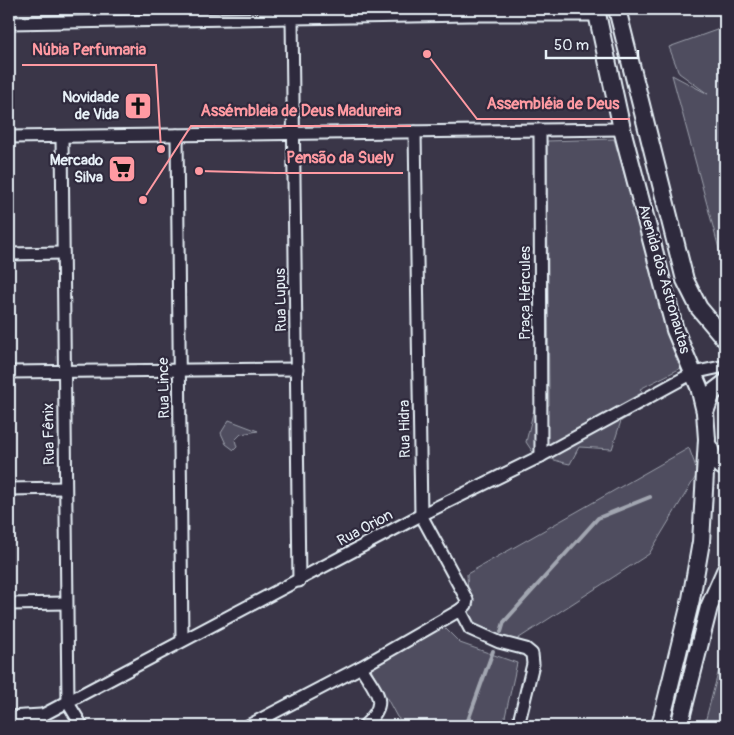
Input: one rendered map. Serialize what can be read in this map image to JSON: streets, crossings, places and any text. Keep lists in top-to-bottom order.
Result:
{
  "streets": {
    "main road": ["Avenida dos Astronautas"],
    "street": [
      "Praça Hércules",
      "Rua Lupus",
      "Rua Lince",
      "Rua Hidra",
      "Rua Fênix",
      "Rua Orion"
    ]
  },
  "crossings": [
    ["Avenida dos Astronautas", "Rua Orion"],
    ["Praça Hércules", "Rua Orion"],
    ["Rua Lupus", "Rua Orion"],
    ["Rua Lince", "Rua Orion"],
    ["Rua Hidra", "Rua Orion"],
    ["Rua Fênix", "Rua Orion"]
  ],
  "places": {
    "other": [
      "Assembléia de Deus",
      "Núbia Perfumaria",
      "Pensão da Suely",
      "Assémbleia de Deus Madureira"
    ],
    "church": ["Novidade de Vida"],
    "supermarket": ["Mercado Silva"]
  },
  "scale_bar": "50 m"
}
